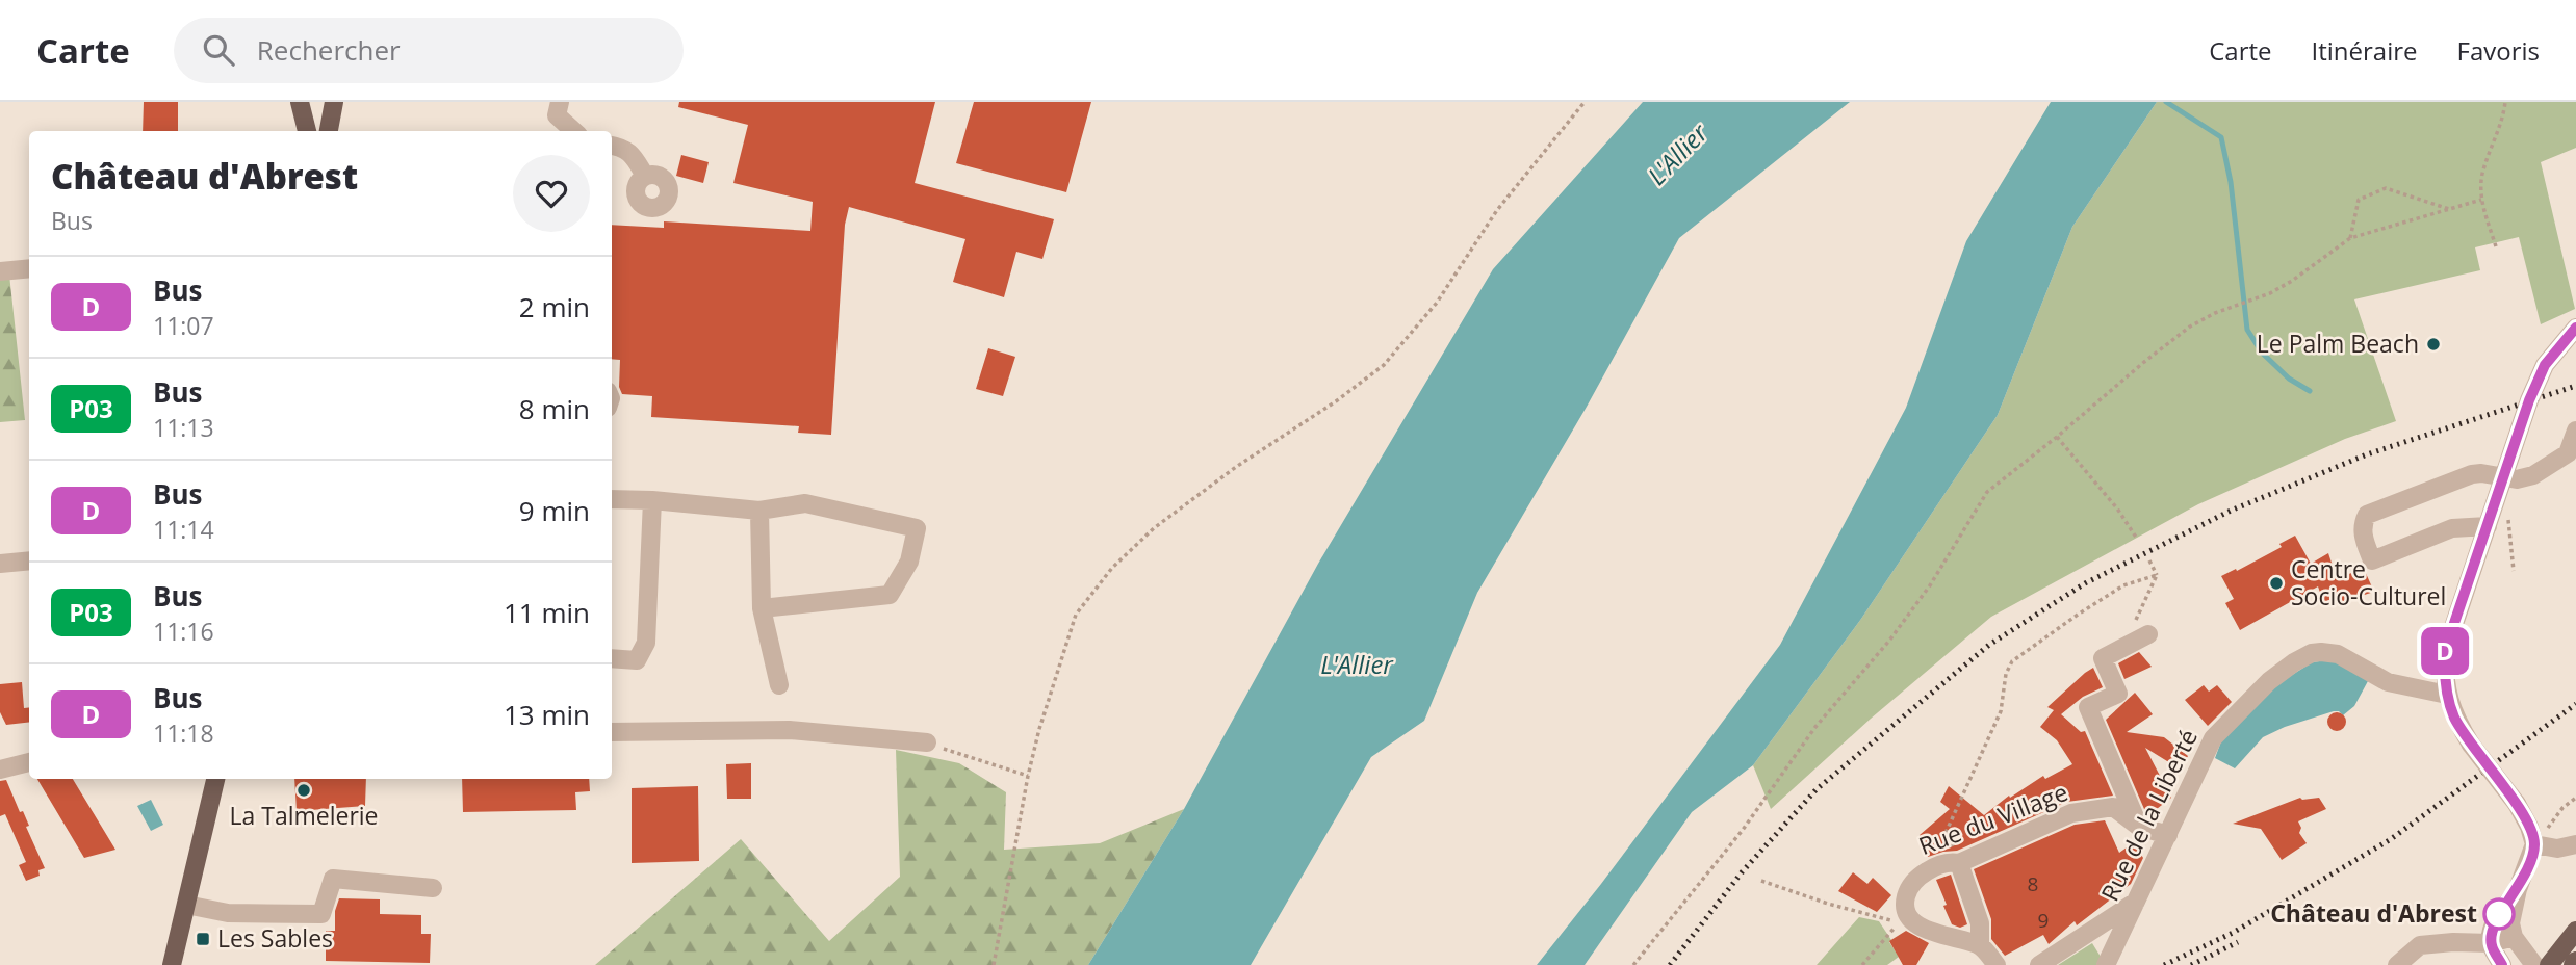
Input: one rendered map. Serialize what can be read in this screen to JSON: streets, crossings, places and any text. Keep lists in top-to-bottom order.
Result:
{
  "streets": {
    "street": ["Rue de la Liberté", "Rue du Village"]
  },
  "crossings": [
    ["Rue de la Liberté", "Rue du Village"]
  ],
  "water": ["L'Allier"],
  "places": {
    "other": [
      "Le Palm Beach",
      "Centre Socio-Culturel",
      "La Talmelerie",
      "Château d'Abrest"
    ],
    "transit": ["Les Sables"]
  },
  "lines": ["bus line D"],
  "house_numbers": ["8", "9"],
  "page": {
    "header": "Carte",
    "search": "Rechercher",
    "nav": ["Carte", "Itinéraire", "Favoris"],
    "on_map": "D",
    "heading": ["Château d'Abrest", "Bus"],
    "list": [
      {
        "mark": "D",
        "name": "Bus",
        "note": "11:07",
        "value": "2 min"
      },
      {
        "mark": "P03",
        "name": "Bus",
        "note": "11:13",
        "value": "8 min"
      },
      {
        "mark": "D",
        "name": "Bus",
        "note": "11:14",
        "value": "9 min"
      },
      {
        "mark": "P03",
        "name": "Bus",
        "note": "11:16",
        "value": "11 min"
      },
      {
        "mark": "D",
        "name": "Bus",
        "note": "11:18",
        "value": "13 min"
      }
    ]
  }
}
